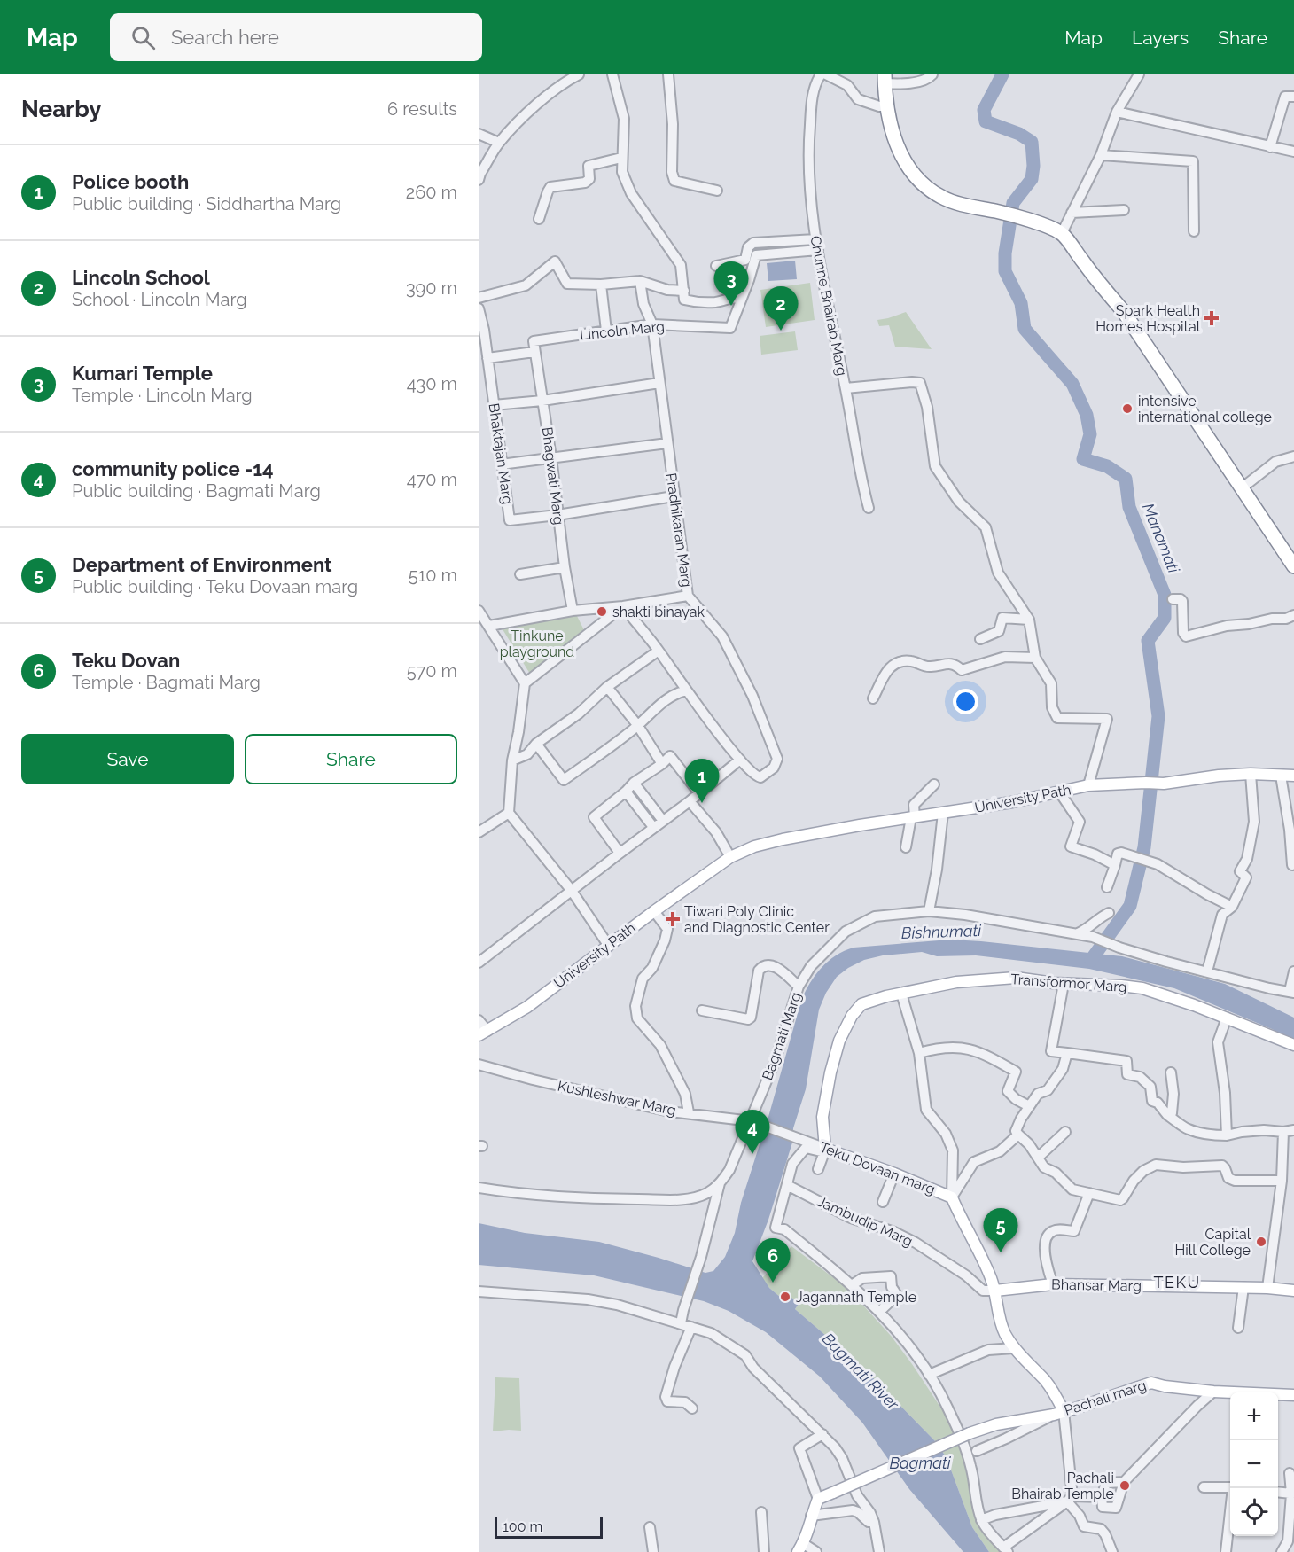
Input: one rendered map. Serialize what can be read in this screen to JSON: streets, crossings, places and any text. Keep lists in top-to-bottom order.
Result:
{
  "streets": {
    "main road": [
      "University Path",
      "Transformor Marg",
      "Teku Dovaan marg",
      "Bhansar Marg",
      "Pachali marg"
    ],
    "street": [
      "Chunne Bhairab Marg",
      "Lincoln Marg",
      "Bhaktajan Marg",
      "Bhagwati Marg",
      "Pradhikaran Marg",
      "Bagmati Marg",
      "Kushleshwar Marg",
      "Jambudip Marg"
    ]
  },
  "crossings": [
    ["Chunne Bhairab Marg", "Lincoln Marg"],
    ["Chunne Bhairab Marg", "University Path"],
    ["Lincoln Marg", "Bhagwati Marg"],
    ["Lincoln Marg", "Pradhikaran Marg"],
    ["Bhaktajan Marg", "Bhagwati Marg"],
    ["University Path", "Kushleshwar Marg"],
    ["Transformor Marg", "Teku Dovaan marg"],
    ["Bagmati Marg", "Teku Dovaan marg"],
    ["Teku Dovaan marg", "Jambudip Marg"],
    ["Teku Dovaan marg", "Bhansar Marg"],
    ["Teku Dovaan marg", "Pachali marg"],
    ["Jambudip Marg", "Bhansar Marg"]
  ],
  "districts": ["TEKU"],
  "water": [
    "Manamati",
    "Bishnumati",
    "Bagmati River",
    "Bagmati"
  ],
  "parks": ["Tinkune playground"],
  "places": {
    "health": ["Spark Health Homes Hospital", "Tiwari Poly Clinic and Diagnostic Center"],
    "other": [
      "intensive international college",
      "shakti binayak",
      "Capital Hill College",
      "Jagannath Temple",
      "Pachali Bhairab Temple"
    ]
  },
  "scale_bar": "100 m",
  "page": {
    "header": "Map",
    "search": "Search here",
    "nav": ["Map", "Layers", "Share"],
    "heading": ["Nearby", "6 results"],
    "list": [
      {
        "mark": "1",
        "name": "Police booth",
        "note": "Public building · Siddhartha Marg",
        "value": "260 m"
      },
      {
        "mark": "2",
        "name": "Lincoln School",
        "note": "School · Lincoln Marg",
        "value": "390 m"
      },
      {
        "mark": "3",
        "name": "Kumari Temple",
        "note": "Temple · Lincoln Marg",
        "value": "430 m"
      },
      {
        "mark": "4",
        "name": "community police -14",
        "note": "Public building · Bagmati Marg",
        "value": "470 m"
      },
      {
        "mark": "5",
        "name": "Department of Environment",
        "note": "Public building · Teku Dovaan marg",
        "value": "510 m"
      },
      {
        "mark": "6",
        "name": "Teku Dovan",
        "note": "Temple · Bagmati Marg",
        "value": "570 m"
      }
    ],
    "pins": [
      "3",
      "2",
      "1",
      "4",
      "5",
      "6"
    ],
    "buttons": ["Save", "Share"],
    "map_buttons": ["+", "−"],
    "scale": "100 m"
  }
}
